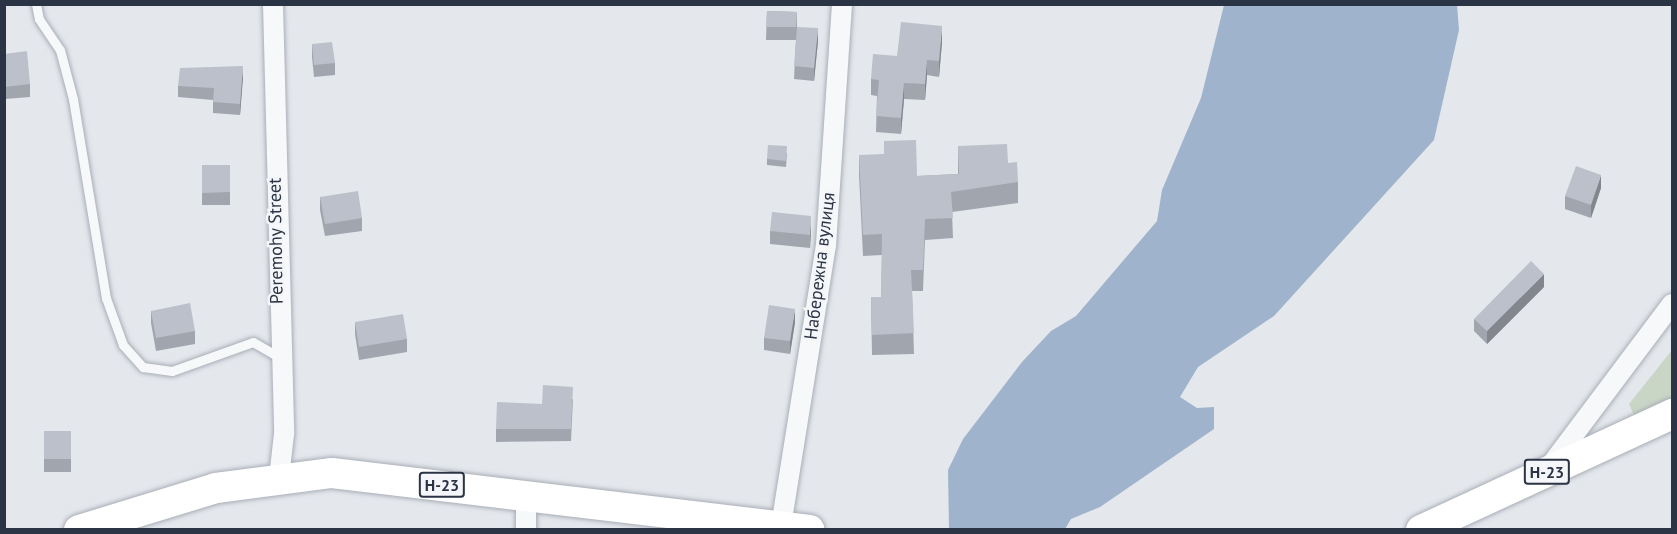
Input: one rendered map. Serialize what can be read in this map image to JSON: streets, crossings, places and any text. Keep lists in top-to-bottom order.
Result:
{
  "streets": {
    "main road": ["Н-23"],
    "street": ["Peremohy Street", "Набережна вулиця"]
  },
  "crossings": [
    ["Peremohy Street", "Н-23"],
    ["Набережна вулиця", "Н-23"]
  ]
}
